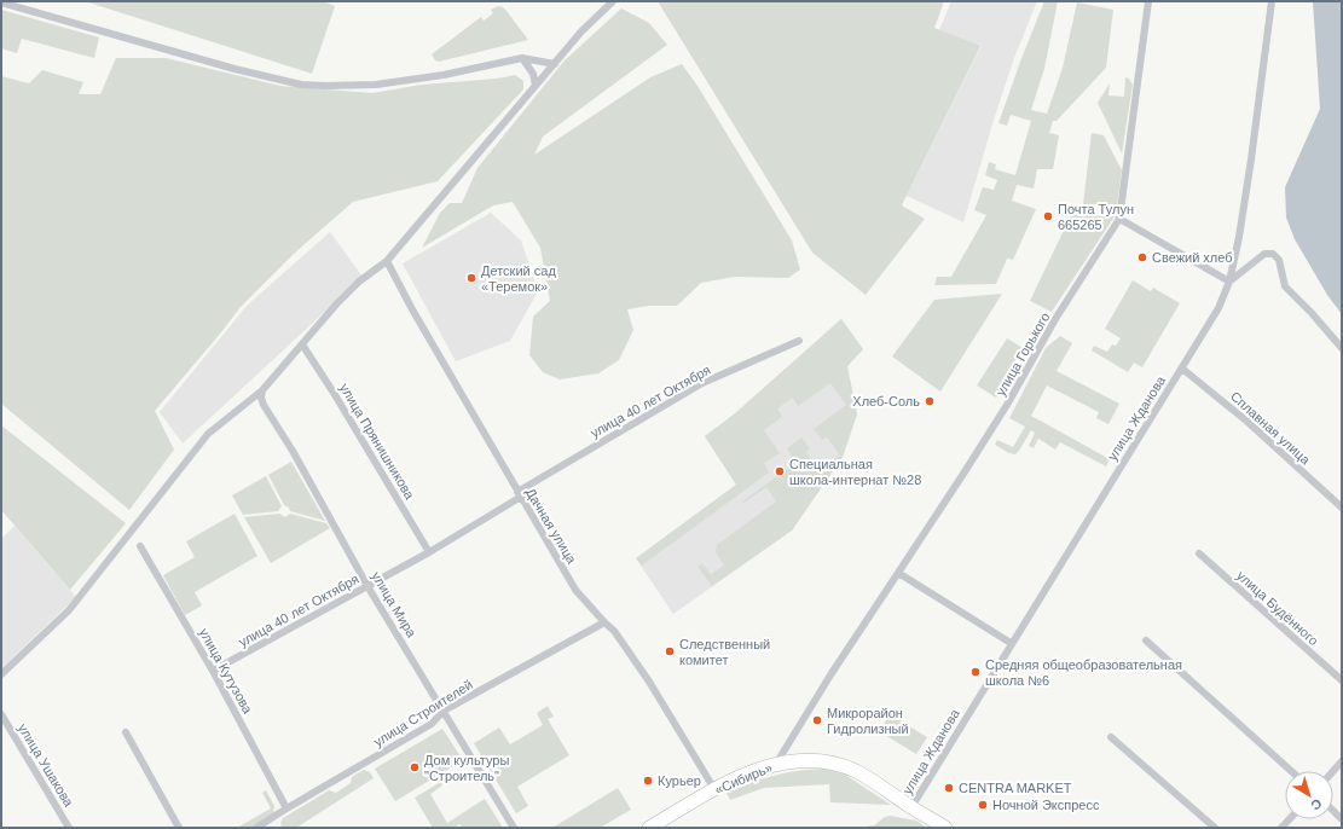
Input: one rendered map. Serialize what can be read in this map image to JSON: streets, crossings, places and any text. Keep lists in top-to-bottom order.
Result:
{
  "streets": {
    "highway": ["«Сибирь»"],
    "street": [
      "улица Горького",
      "улица 40 лет Октября",
      "улица Жданова",
      "Сплавная улица",
      "улица Прянишникова",
      "Дачная улица",
      "улица Мира",
      "улица Будённого",
      "улица Кутузова",
      "улица Строителей",
      "улица Ушакова"
    ]
  },
  "crossings": [
    ["улица Горького", "«Сибирь»"],
    ["улица 40 лет Октября", "улица Прянишникова"],
    ["улица 40 лет Октября", "Дачная улица"],
    ["улица 40 лет Октября", "улица Мира"],
    ["улица 40 лет Октября", "улица Кутузова"],
    ["улица Жданова", "Сплавная улица"],
    ["улица Жданова", "«Сибирь»"],
    ["Дачная улица", "улица Строителей"],
    ["Дачная улица", "«Сибирь»"],
    ["улица Мира", "улица Строителей"],
    ["улица Кутузова", "улица Строителей"]
  ],
  "places": [
    "Почта Тулун 665265",
    "Свежий хлеб",
    "Детский сад «Теремок»",
    "Хлеб-Соль",
    "Специальная школа-интернат №28",
    "Следственный комитет",
    "Средняя общеобразовательная школа №6",
    "Микрорайон Гидролизный",
    "Дом культуры \"Строитель\"",
    "Курьер",
    "CENTRA MARKET",
    "Ночной Экспресс"
  ],
  "north": "bottom right"
}
